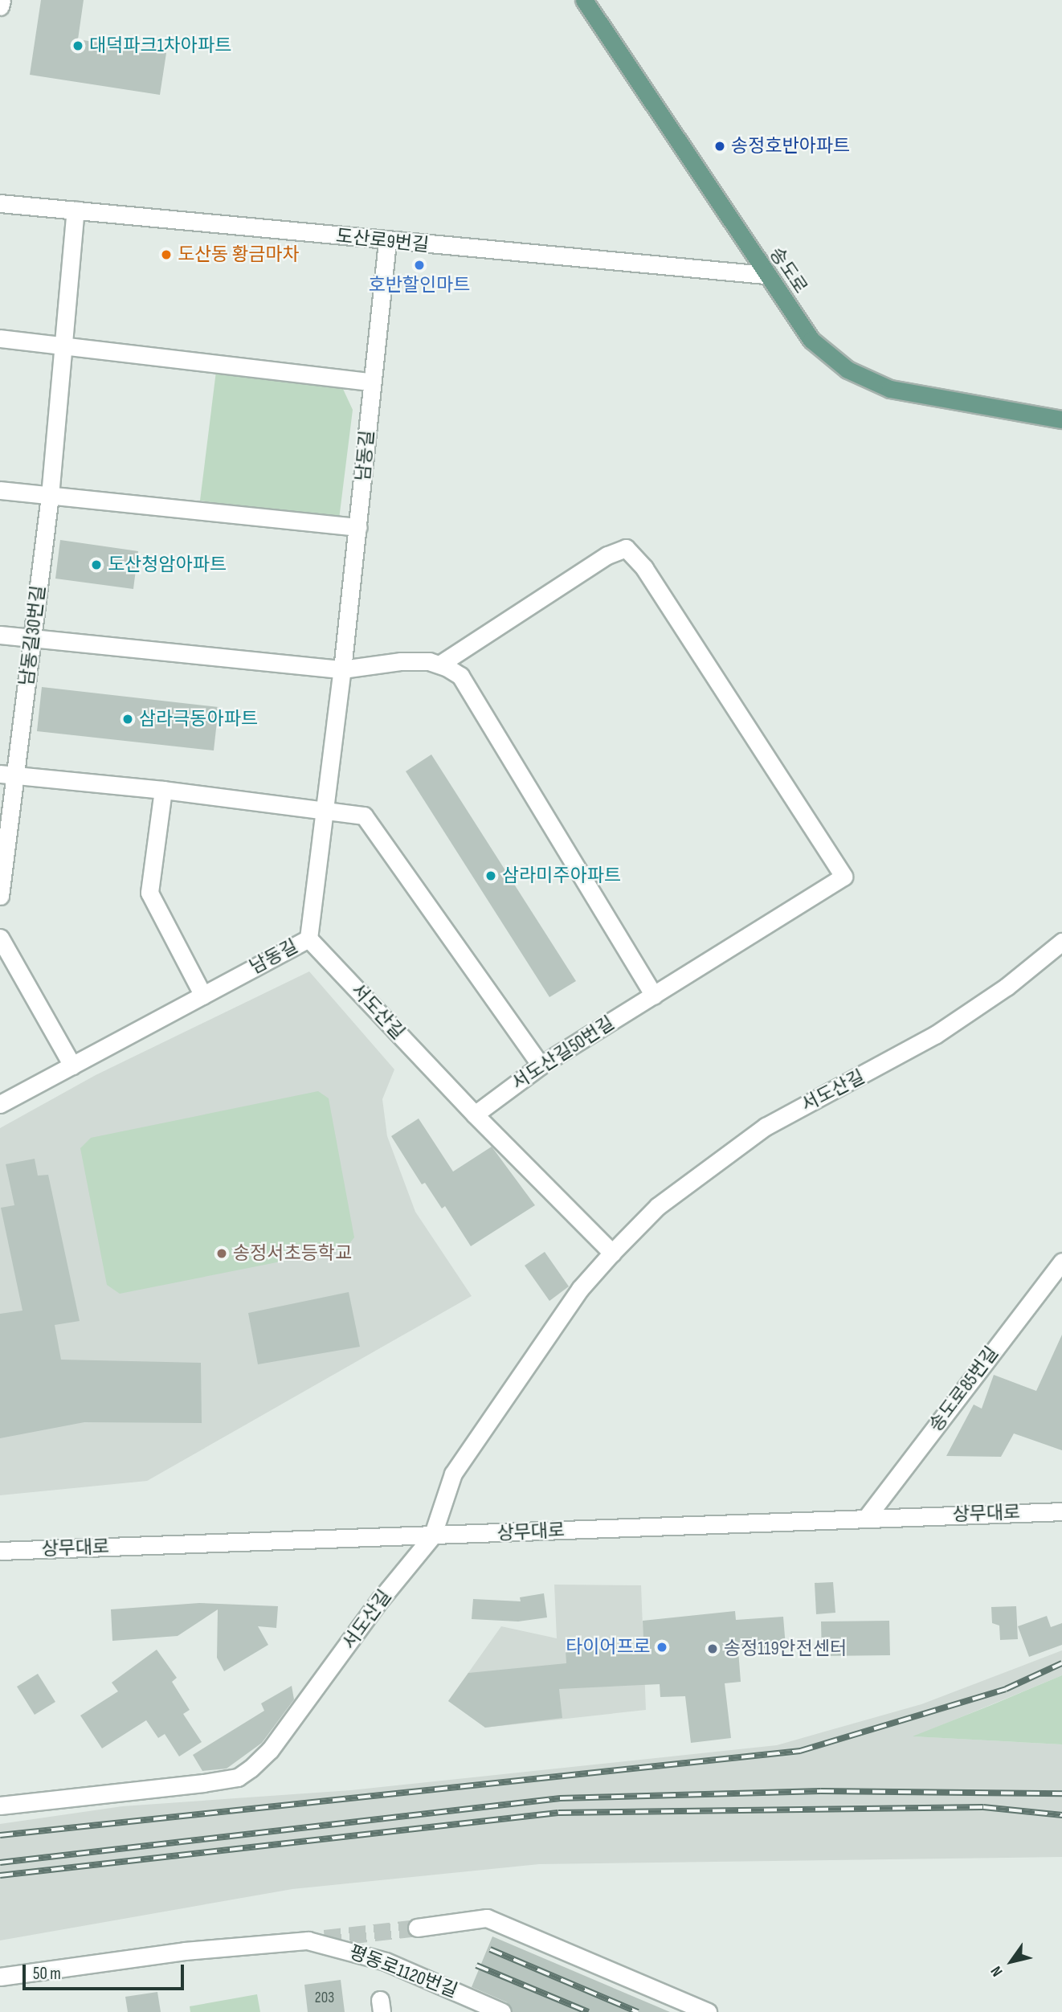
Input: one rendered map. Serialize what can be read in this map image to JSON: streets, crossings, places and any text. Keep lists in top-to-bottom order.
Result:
{
  "streets": {
    "main road": ["송도로"],
    "street": [
      "도산로9번길",
      "남동길",
      "남동길30번길",
      "서도산길",
      "서도산길50번길",
      "송도로85번길",
      "상무대로",
      "평동로1120번길"
    ]
  },
  "crossings": [
    ["도산로9번길", "송도로"],
    ["도산로9번길", "남동길"],
    ["도산로9번길", "남동길30번길"],
    ["남동길", "서도산길"],
    ["서도산길", "서도산길50번길"],
    ["서도산길", "상무대로"],
    ["송도로85번길", "상무대로"]
  ],
  "places": [
    "대덕파크1차아파트",
    "송정호반아파트",
    "도산동 황금마차",
    "호반할인마트",
    "도산청암아파트",
    "삼라극동아파트",
    "삼라미주아파트",
    "송정서초등학교",
    "타이어프로",
    "송정119안전센터"
  ],
  "house_numbers": ["203"],
  "scale_bar": "50 m",
  "north": "bottom left"
}
